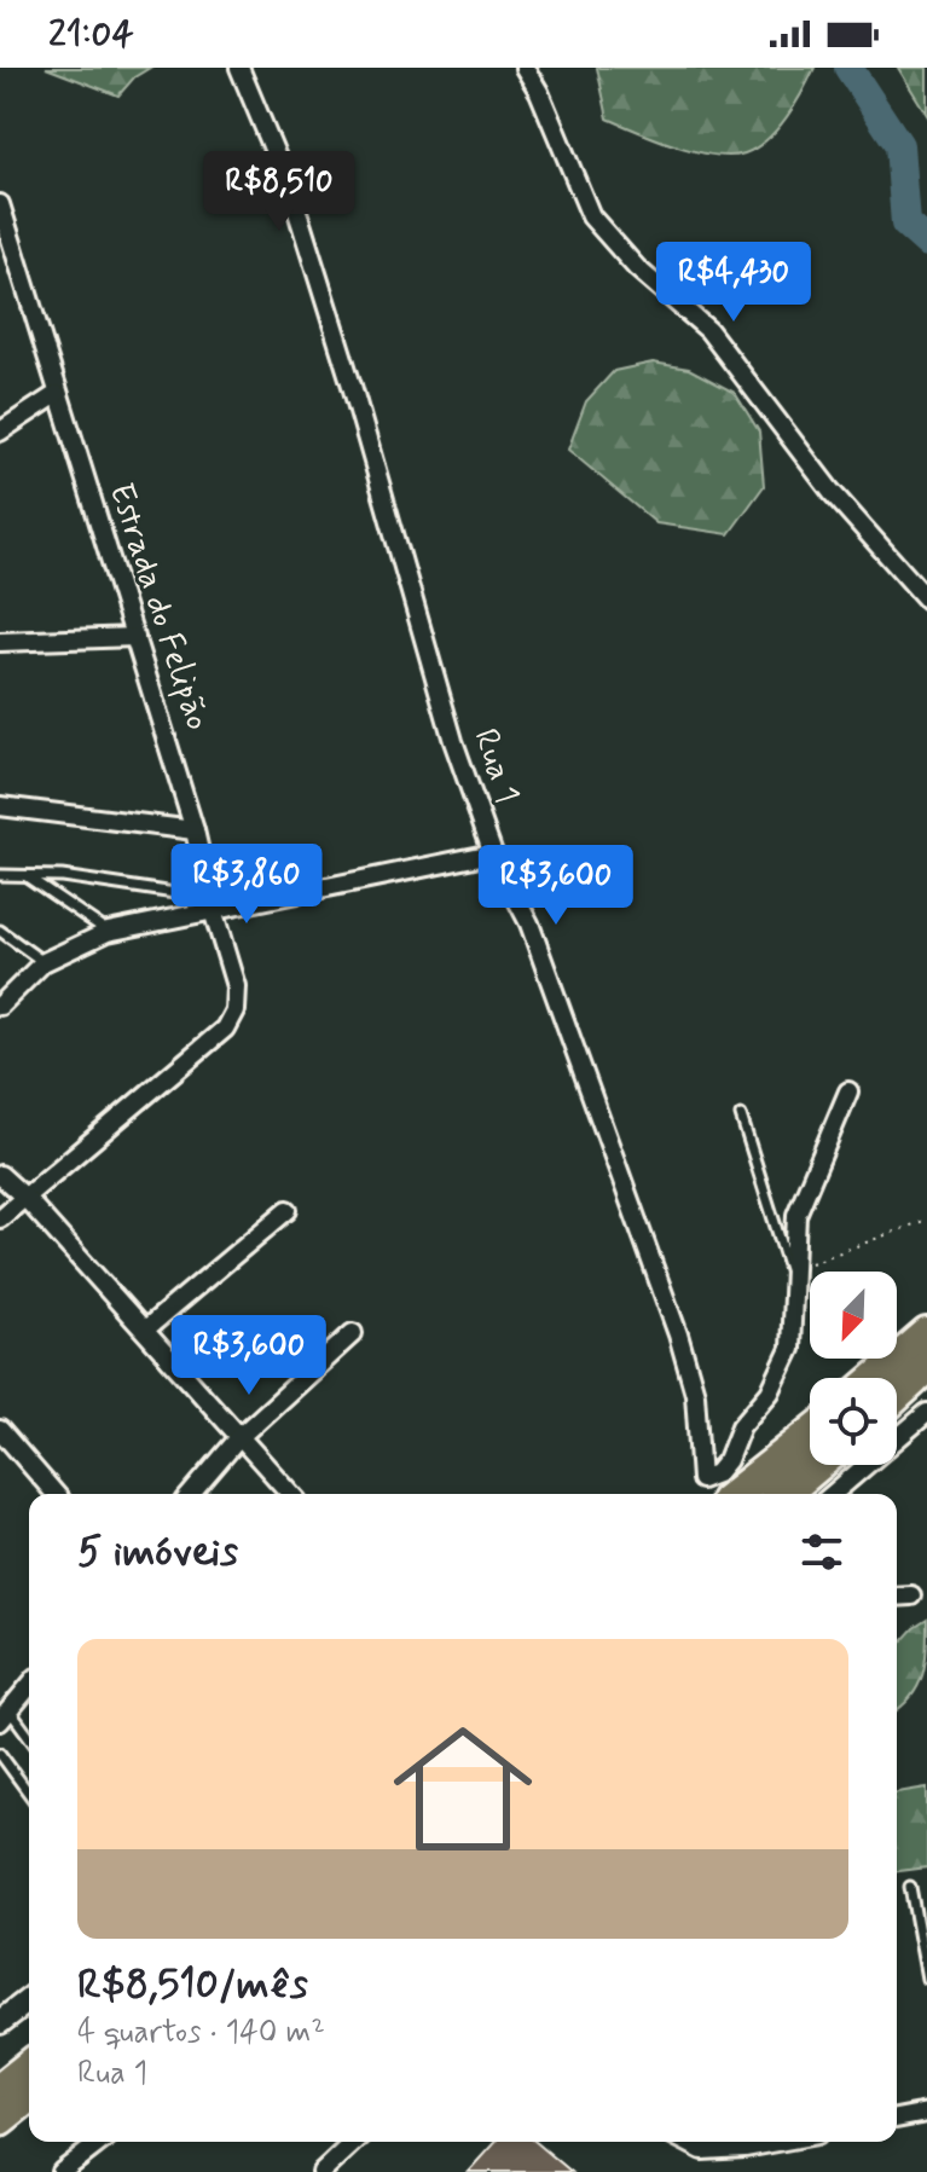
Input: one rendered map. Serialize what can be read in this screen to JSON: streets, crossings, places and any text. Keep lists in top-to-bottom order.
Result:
{
  "streets": {
    "street": ["Estrada do Felipão", "Rua 1"]
  },
  "north": "bottom left",
  "page": {
    "status": "21:04",
    "price": [
      "R$8,510",
      "R$4,430",
      "R$3,860",
      "R$3,600",
      "R$3,600"
    ],
    "heading": "5 imóveis",
    "list": [
      {
        "name": "R$8,510/mês",
        "note": "4 quartos · 140 m² · Rua 1"
      }
    ]
  }
}
